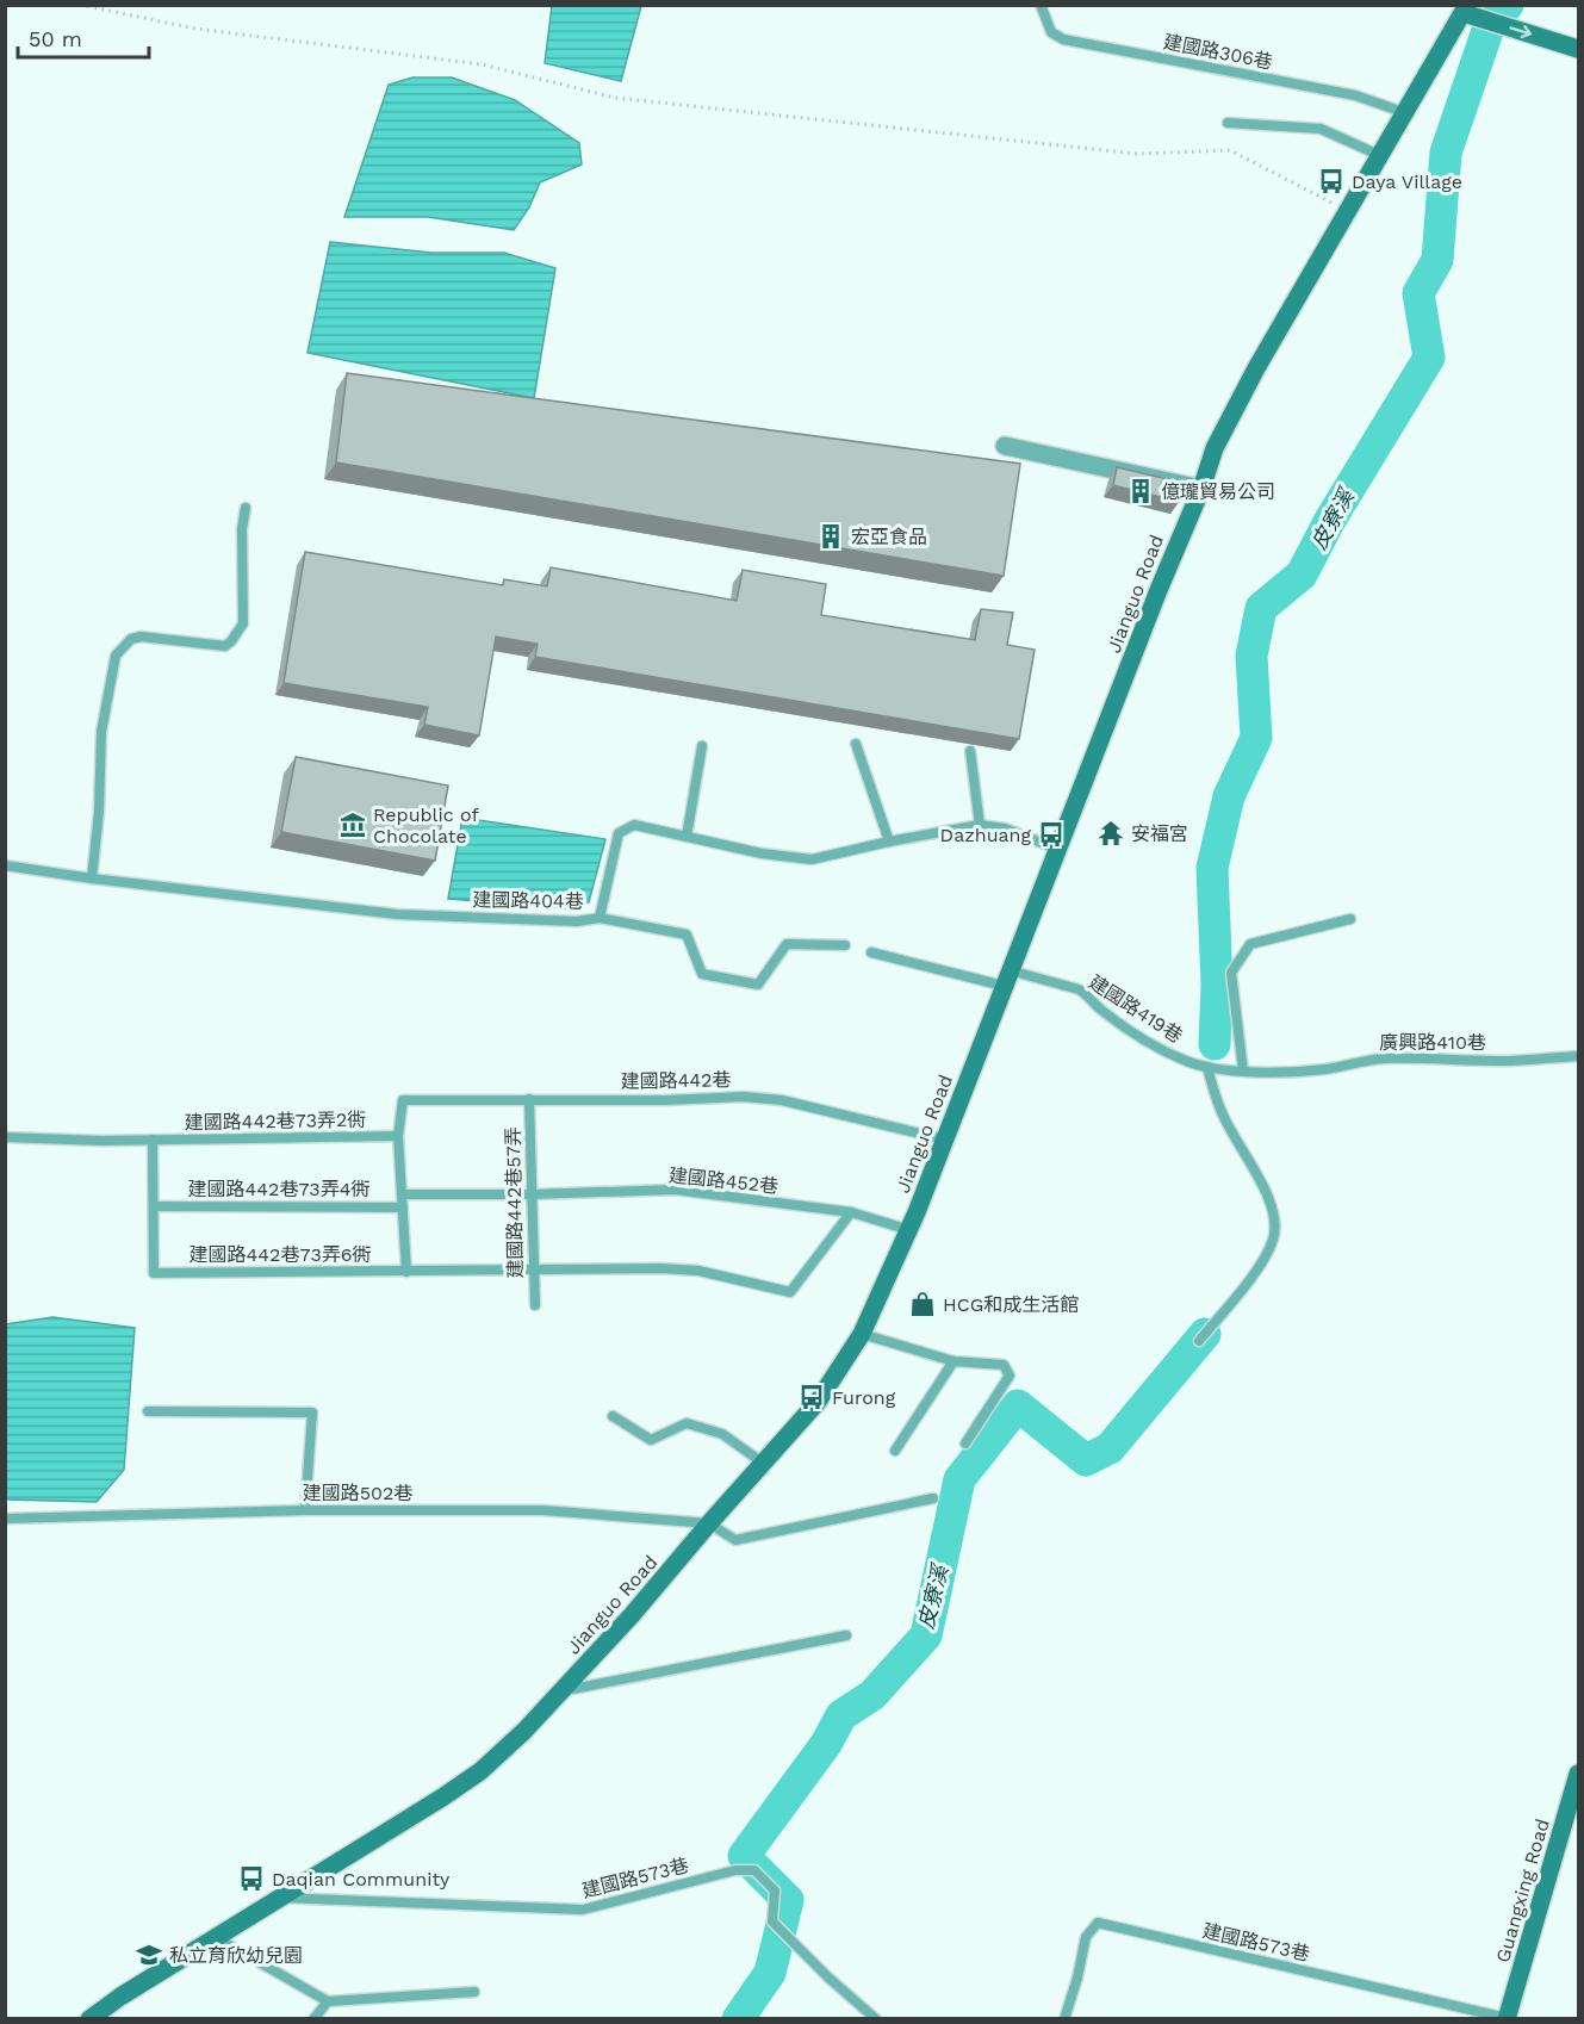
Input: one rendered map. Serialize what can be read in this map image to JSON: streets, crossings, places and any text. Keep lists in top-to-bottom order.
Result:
{
  "streets": {
    "street": ["Jianguo Road", "Guangxing Road"],
    "lane": [
      "建國路306巷",
      "建國路404巷",
      "建國路419巷",
      "廣興路410巷",
      "建國路442巷",
      "建國路442巷73弄2衖",
      "建國路452巷",
      "建國路442巷73弄4衖",
      "建國路442巷57弄",
      "建國路442巷73弄6衖",
      "建國路502巷",
      "建國路573巷"
    ]
  },
  "crossings": [
    ["建國路306巷", "Jianguo Road"],
    ["Jianguo Road", "建國路404巷"],
    ["Jianguo Road", "建國路419巷"],
    ["Jianguo Road", "建國路442巷"],
    ["Jianguo Road", "建國路452巷"],
    ["Jianguo Road", "建國路502巷"],
    ["Jianguo Road", "建國路573巷"],
    ["建國路419巷", "廣興路410巷"],
    ["建國路442巷", "建國路442巷73弄2衖"],
    ["建國路442巷", "建國路442巷57弄"],
    ["建國路452巷", "建國路442巷57弄"],
    ["建國路452巷", "建國路442巷73弄6衖"],
    ["建國路442巷73弄4衖", "建國路442巷73弄6衖"],
    ["建國路442巷57弄", "建國路442巷73弄6衖"],
    ["建國路573巷", "Guangxing Road"]
  ],
  "water": ["皮寮溪"],
  "places": {
    "bus stop": [
      "Daya Village",
      "Dazhuang",
      "Furong",
      "Daqian Community"
    ],
    "building": ["億瓏貿易公司", "宏亞食品"],
    "museum": ["Republic of Chocolate"],
    "temple": ["安福宮"],
    "shop": ["HCG和成生活館"],
    "school or university": ["私立育欣幼兒園"]
  },
  "scale_bar": "50 m"
}
